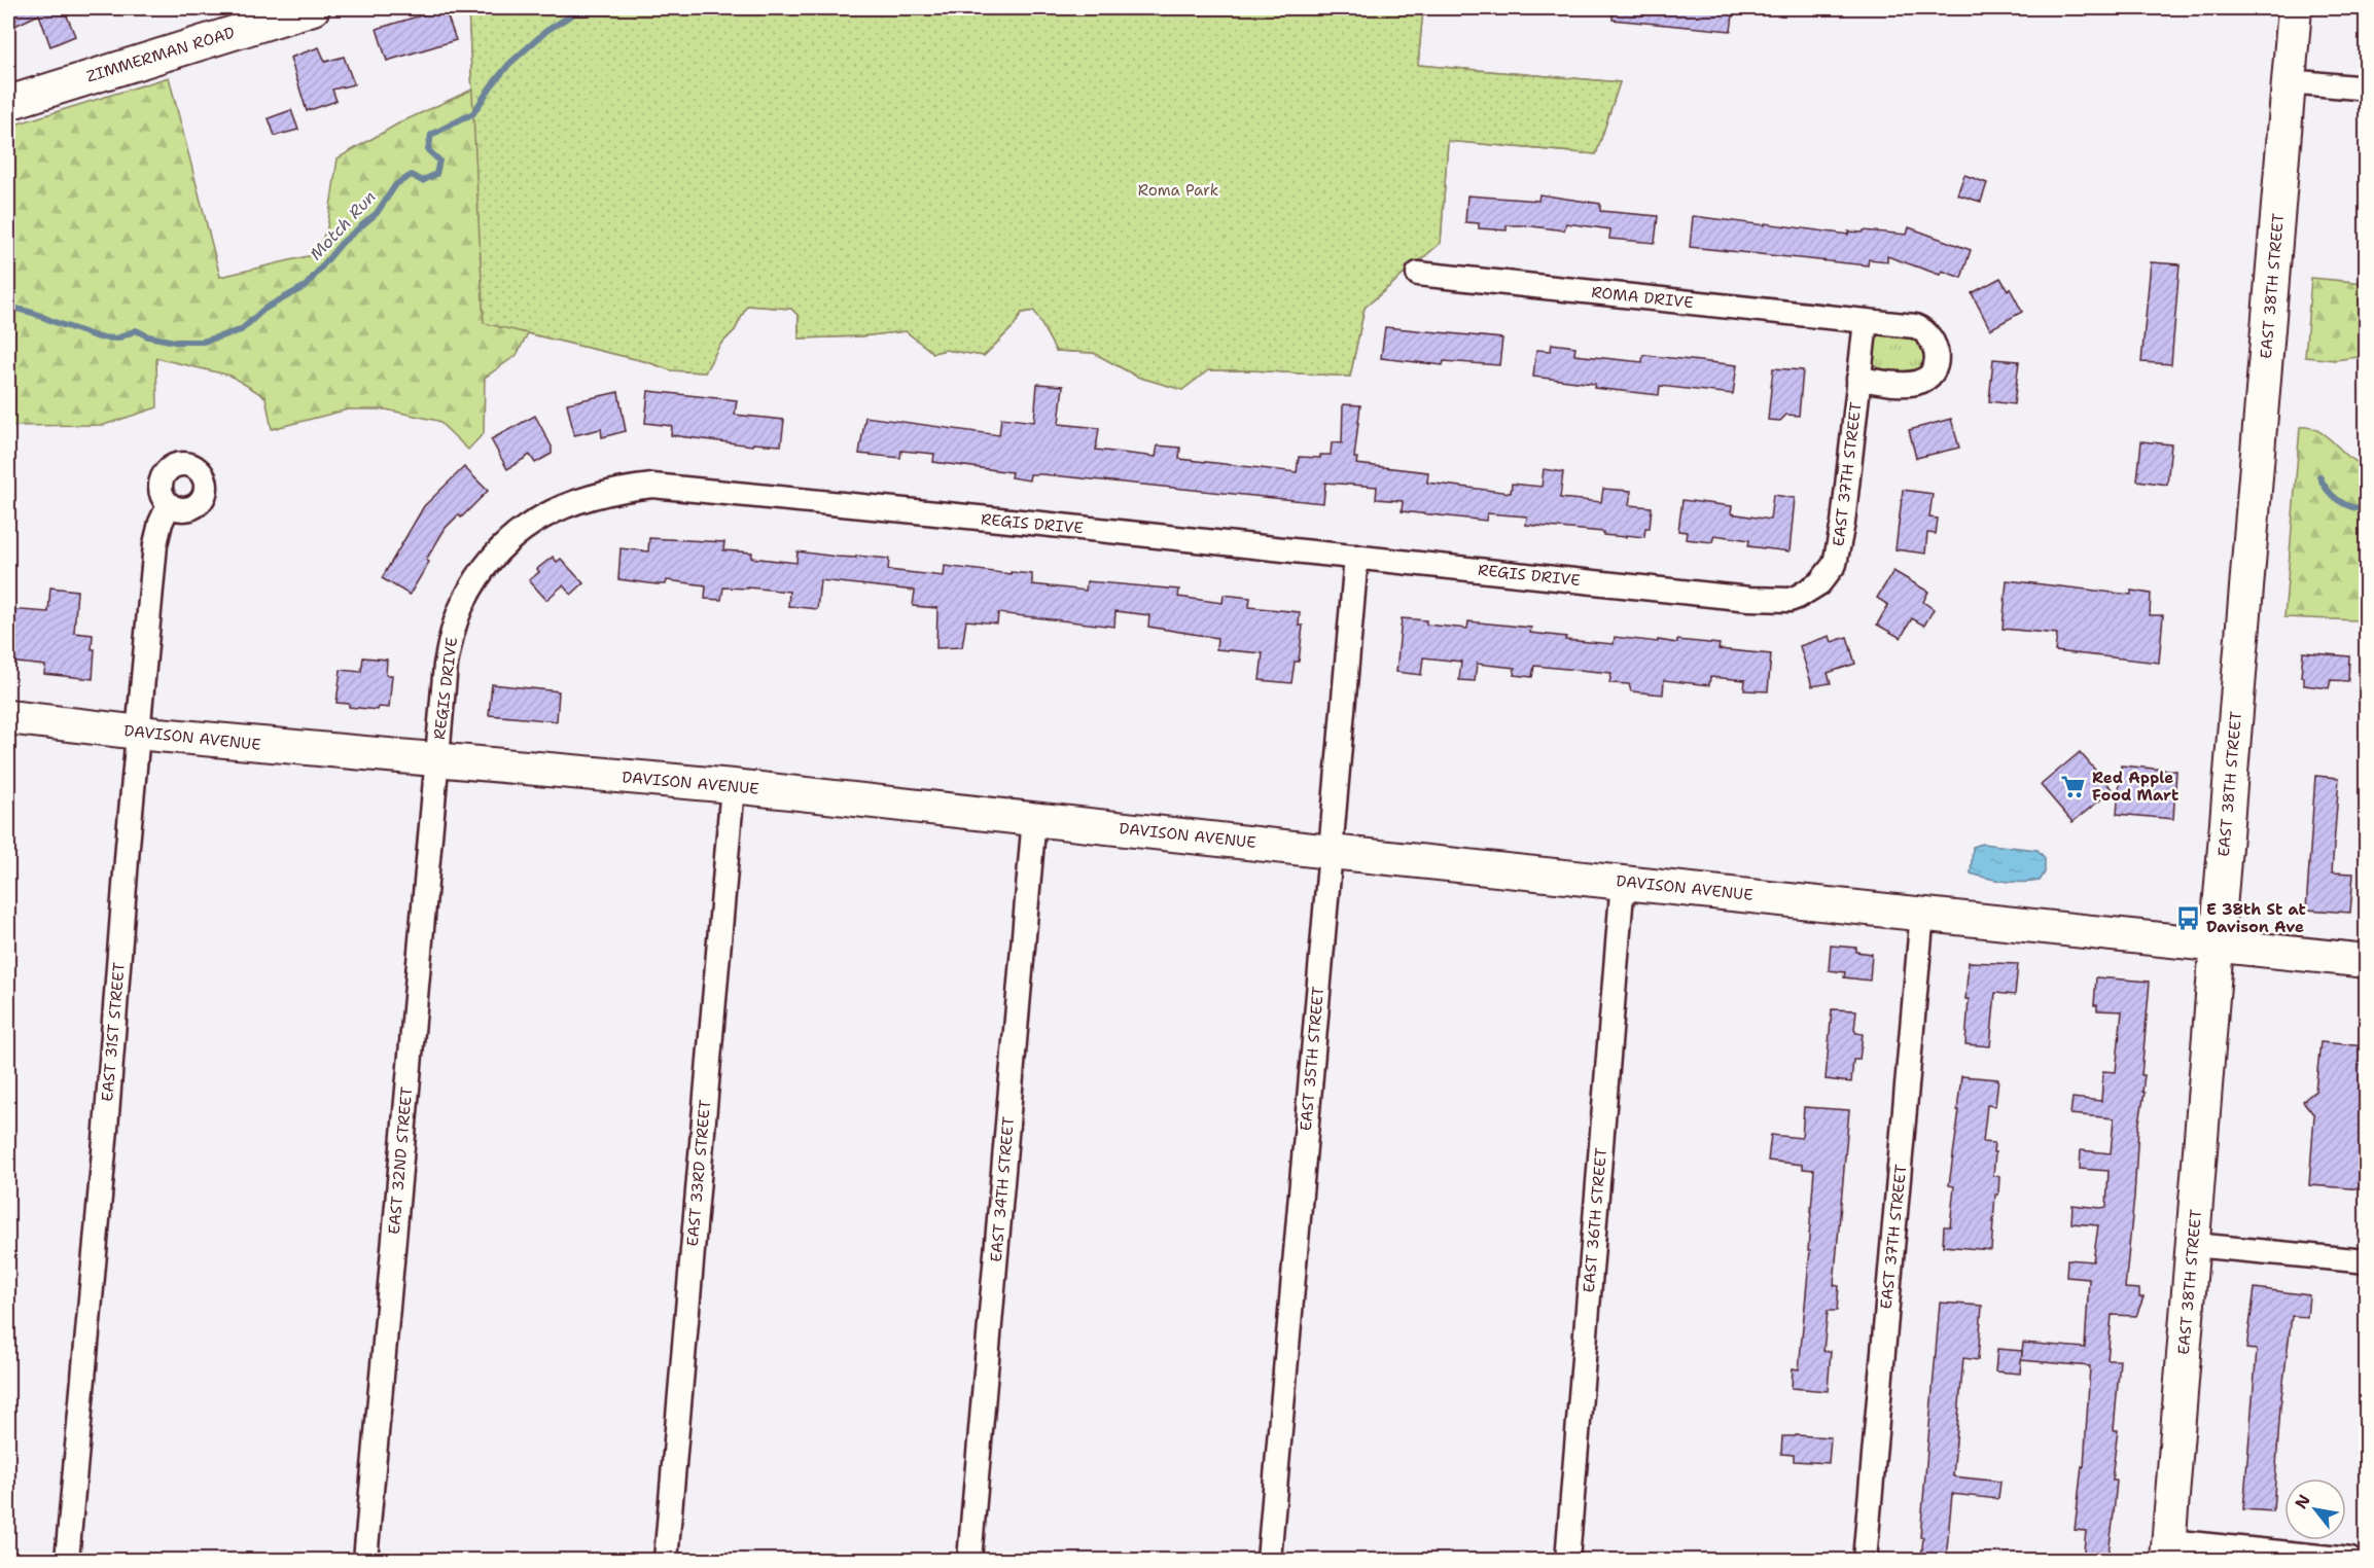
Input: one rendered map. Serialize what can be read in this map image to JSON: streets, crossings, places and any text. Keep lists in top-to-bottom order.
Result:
{
  "streets": {
    "street": [
      "ZIMMERMAN ROAD",
      "EAST 38TH STREET",
      "ROMA DRIVE",
      "EAST 37TH STREET",
      "REGIS DRIVE",
      "DAVISON AVENUE",
      "EAST 31ST STREET",
      "EAST 35TH STREET",
      "EAST 32ND STREET",
      "EAST 33RD STREET",
      "EAST 34TH STREET",
      "EAST 36TH STREET"
    ]
  },
  "crossings": [
    ["EAST 38TH STREET", "DAVISON AVENUE"],
    ["ROMA DRIVE", "EAST 37TH STREET"],
    ["EAST 37TH STREET", "REGIS DRIVE"],
    ["EAST 37TH STREET", "DAVISON AVENUE"],
    ["REGIS DRIVE", "DAVISON AVENUE"],
    ["REGIS DRIVE", "EAST 35TH STREET"],
    ["REGIS DRIVE", "EAST 32ND STREET"],
    ["DAVISON AVENUE", "EAST 31ST STREET"],
    ["DAVISON AVENUE", "EAST 35TH STREET"],
    ["DAVISON AVENUE", "EAST 32ND STREET"],
    ["DAVISON AVENUE", "EAST 33RD STREET"],
    ["DAVISON AVENUE", "EAST 34TH STREET"],
    ["DAVISON AVENUE", "EAST 36TH STREET"]
  ],
  "water": ["Motch Run"],
  "parks": ["Roma Park"],
  "places": {
    "supermarket": ["Red Apple Food Mart"],
    "bus stop": ["E 38th St at Davison Ave"]
  },
  "north": "top left"
}
